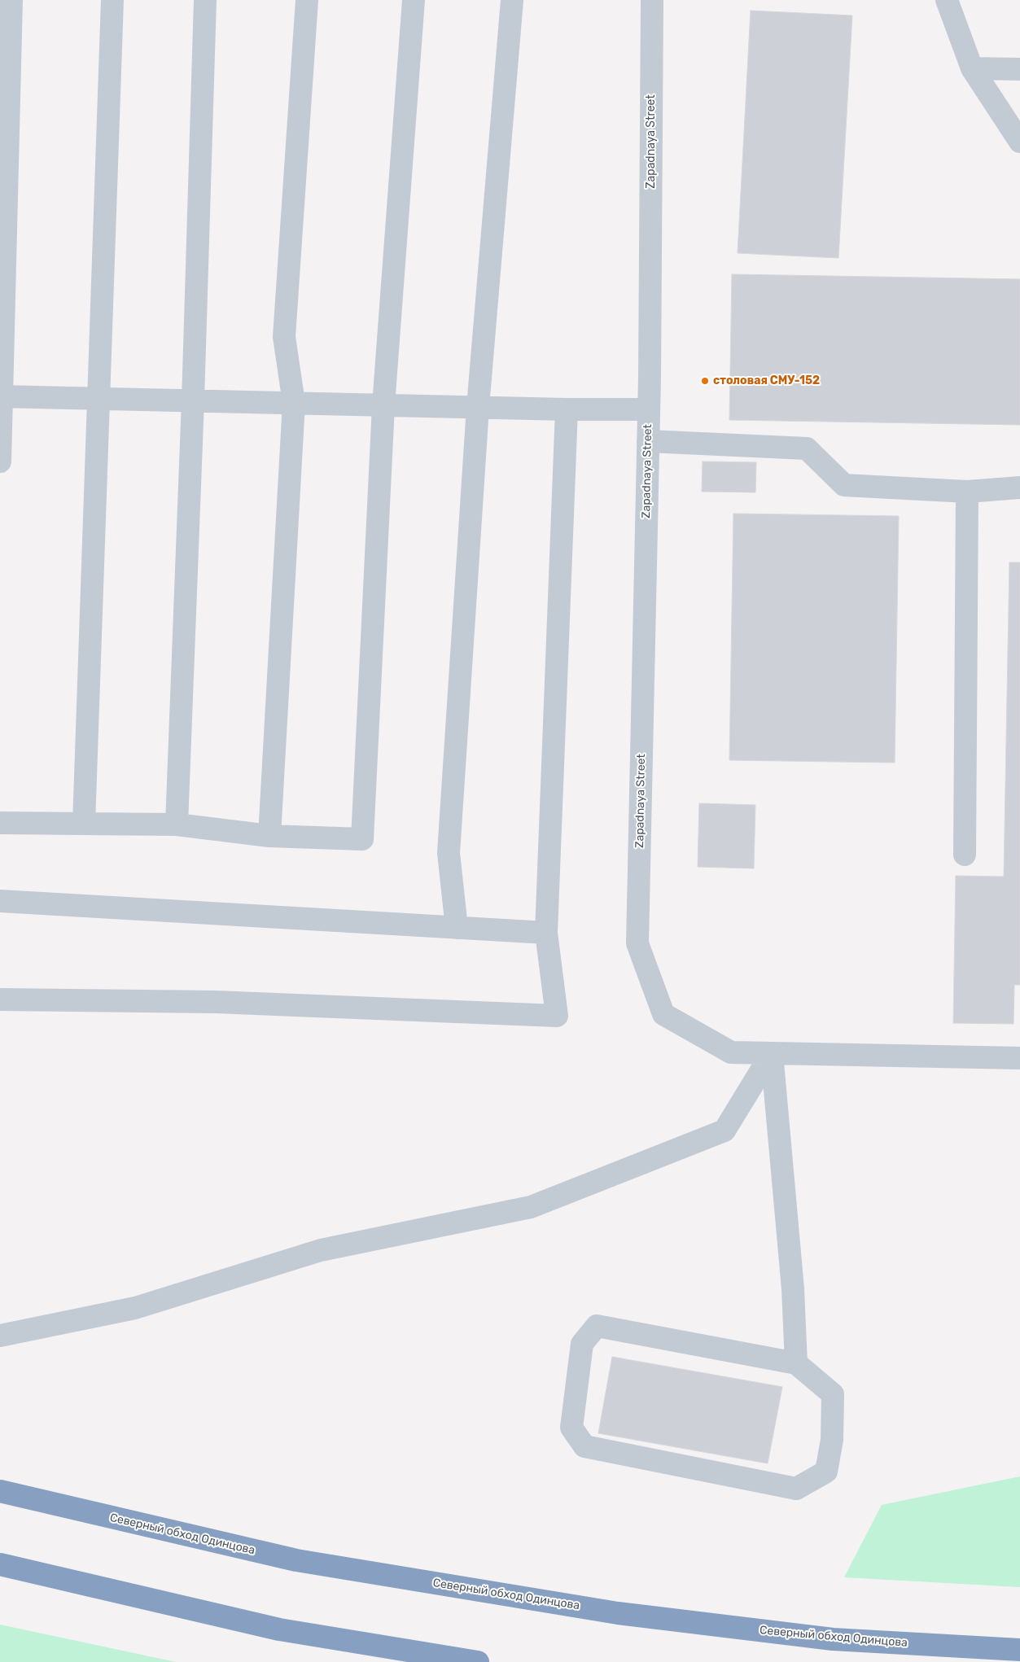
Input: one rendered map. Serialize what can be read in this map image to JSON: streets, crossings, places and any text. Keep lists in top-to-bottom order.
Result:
{
  "streets": {
    "highway": ["Северный обход Одинцова"],
    "street": ["Zapadnaya Street"]
  },
  "places": ["столовая СМУ-152"]
}
